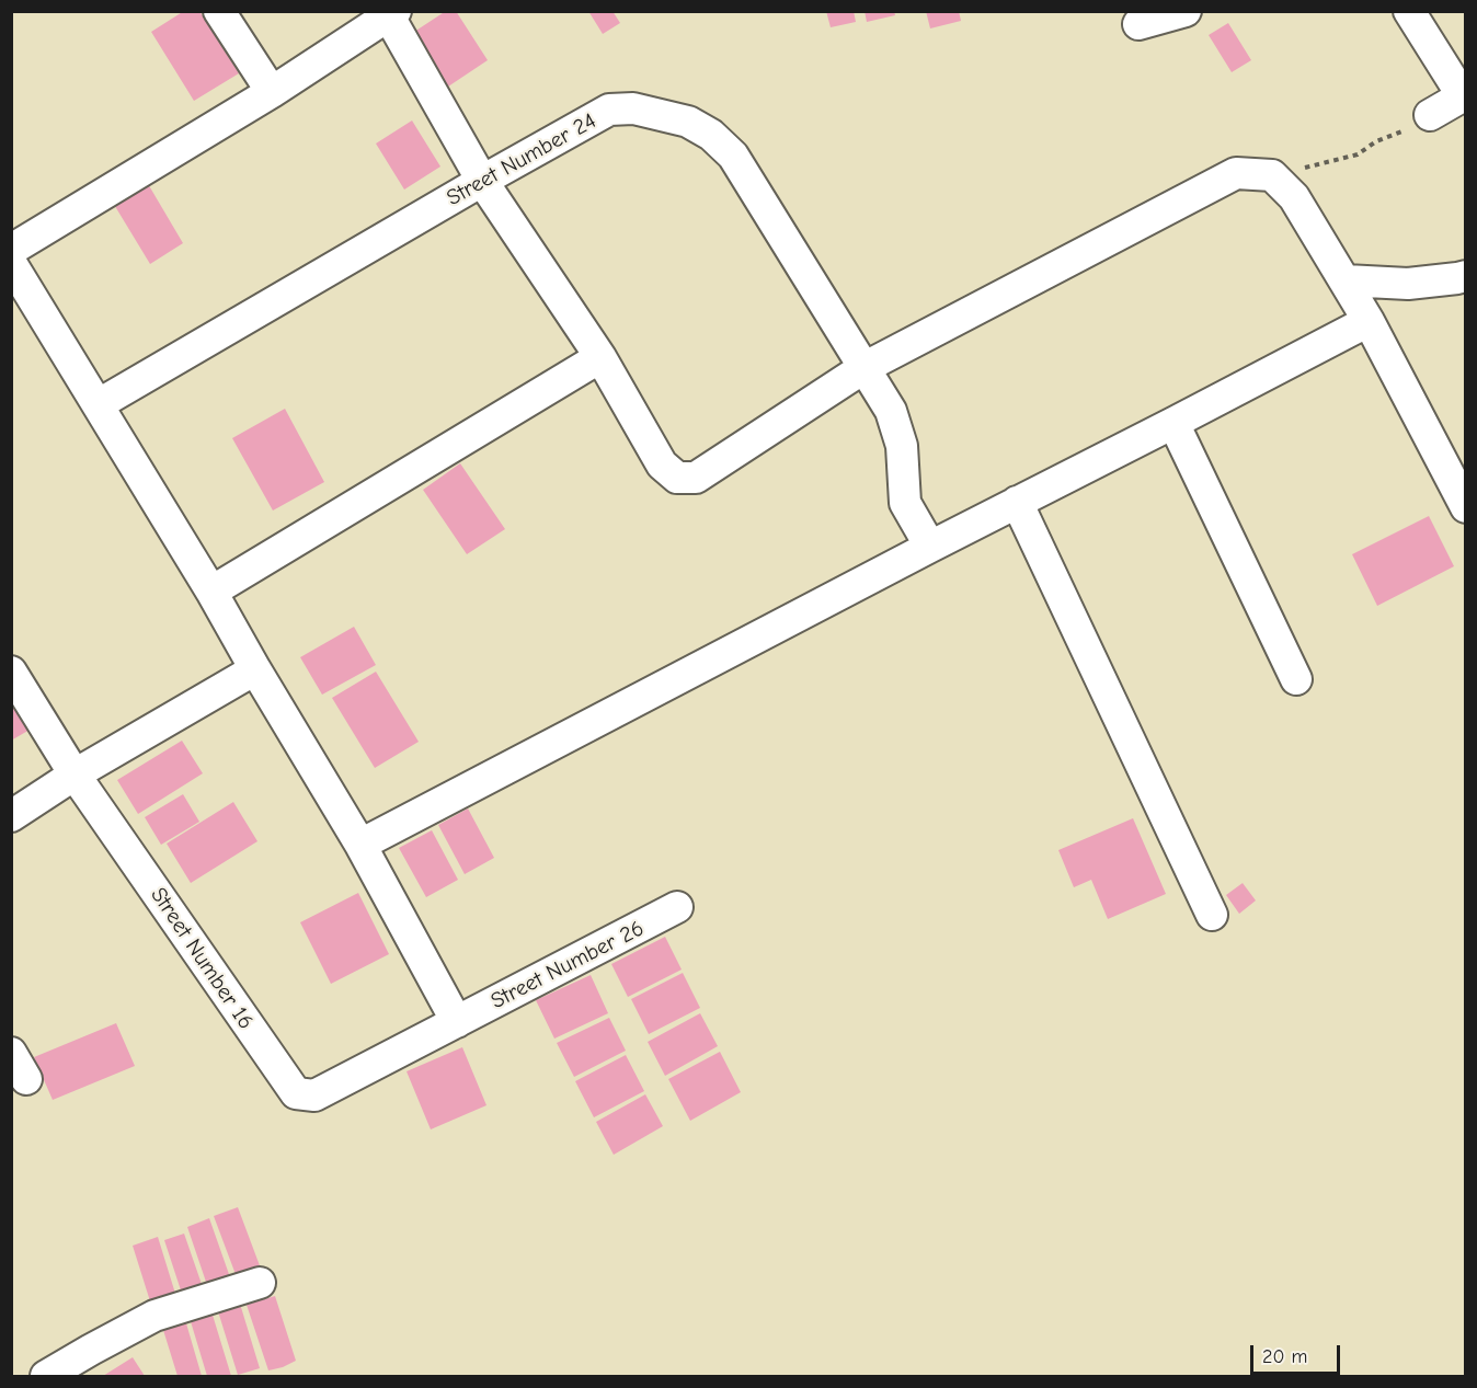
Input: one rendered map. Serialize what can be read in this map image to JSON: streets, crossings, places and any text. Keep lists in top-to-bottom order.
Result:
{
  "streets": {
    "street": ["Street Number 24", "Street Number 16", "Street Number 26"]
  },
  "crossings": [
    ["Street Number 16", "Street Number 26"]
  ],
  "scale_bar": "20 m"
}
